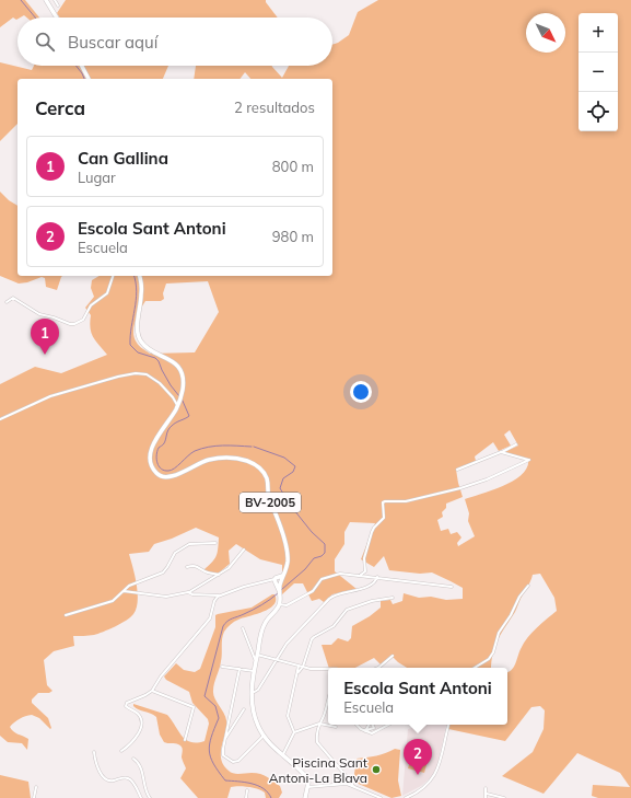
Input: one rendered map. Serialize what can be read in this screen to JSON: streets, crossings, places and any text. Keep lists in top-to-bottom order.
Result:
{
  "streets": {
    "main road": ["BV-2005"]
  },
  "places": ["Piscina Sant Antoni-La Blava"],
  "north": "bottom right",
  "page": {
    "map_buttons": ["+", "−"],
    "search": "Buscar aquí",
    "heading": ["Cerca", "2 resultados"],
    "list": [
      {
        "mark": "1",
        "name": "Can Gallina",
        "note": "Lugar",
        "value": "800 m"
      },
      {
        "mark": "2",
        "name": "Escola Sant Antoni",
        "note": "Escuela",
        "value": "980 m"
      }
    ],
    "pins": ["1", "2"],
    "popup": ["Escola Sant Antoni", "Escuela"]
  }
}
